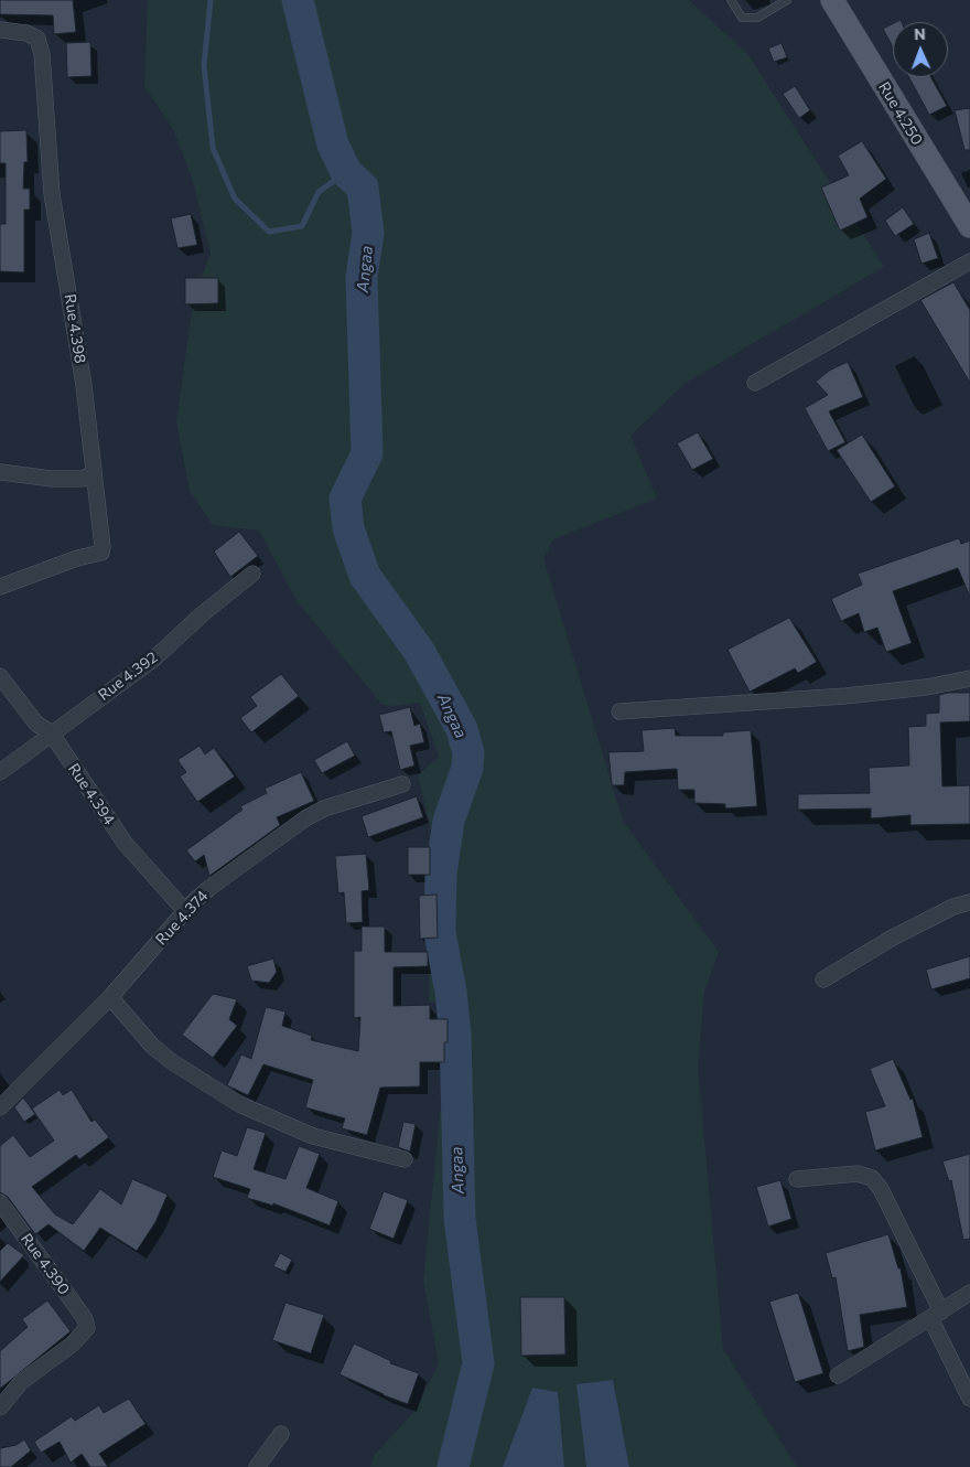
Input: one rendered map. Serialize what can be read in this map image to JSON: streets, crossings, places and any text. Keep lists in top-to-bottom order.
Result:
{
  "streets": {
    "main road": ["Rue 4.250"],
    "street": [
      "Rue 4.398",
      "Rue 4.392",
      "Rue 4.394",
      "Rue 4.374",
      "Rue 4.390"
    ]
  },
  "crossings": [
    ["Rue 4.392", "Rue 4.394"],
    ["Rue 4.394", "Rue 4.374"]
  ],
  "water": ["Angaa"],
  "north": "top"
}
